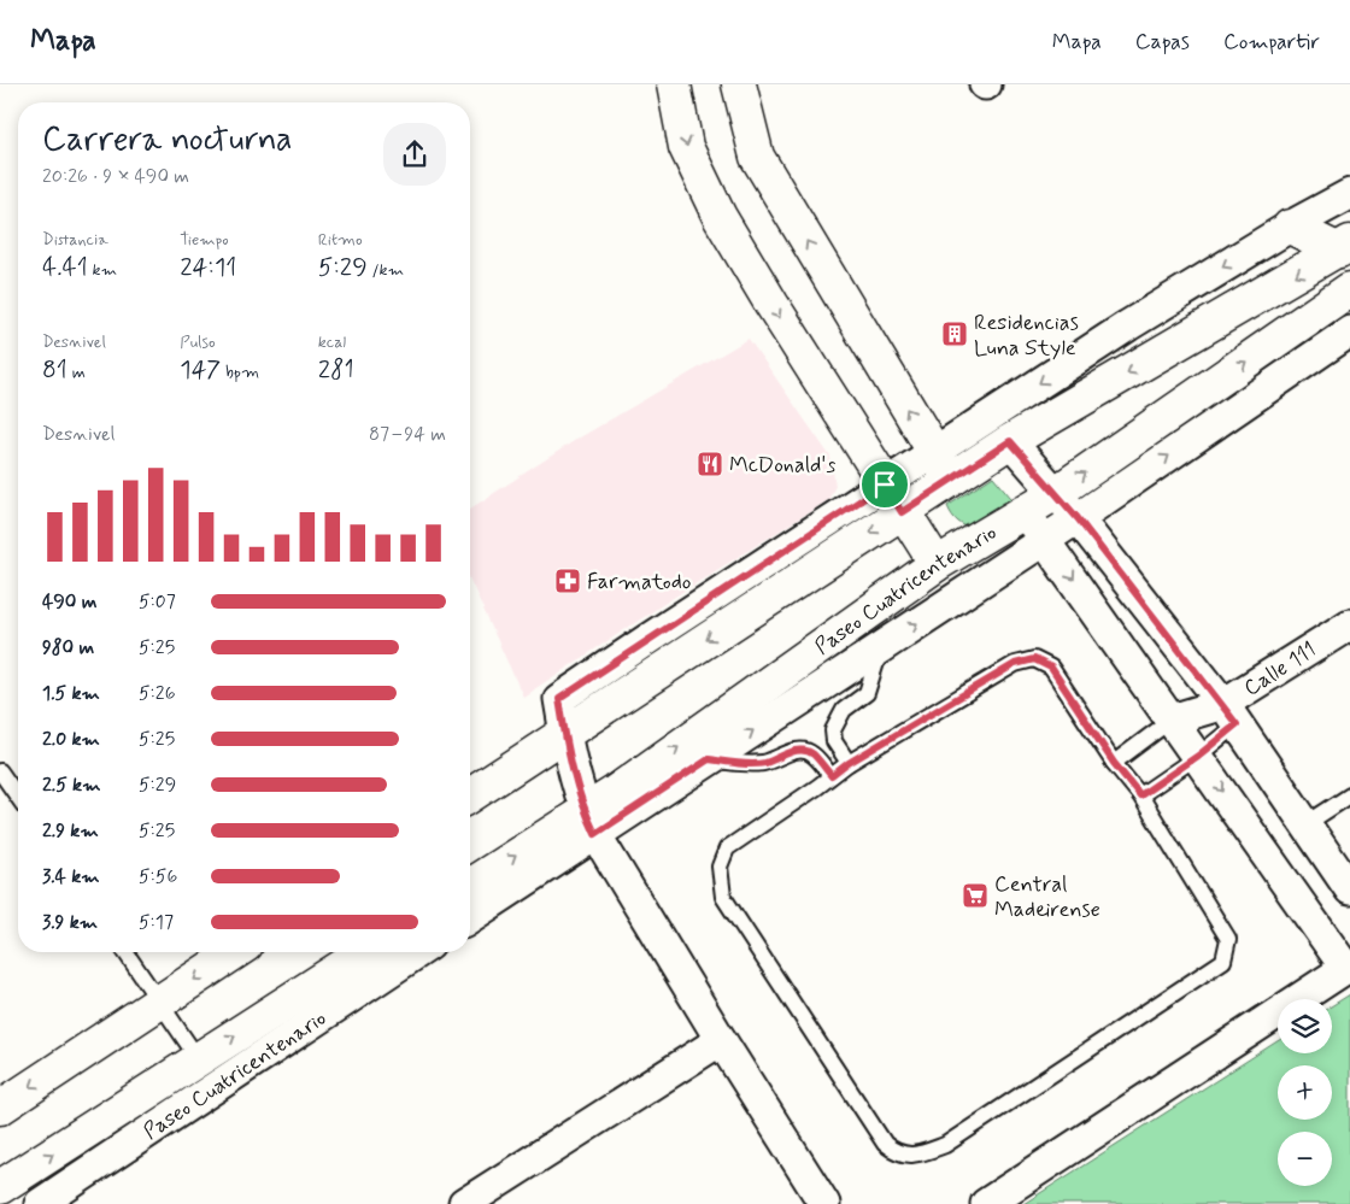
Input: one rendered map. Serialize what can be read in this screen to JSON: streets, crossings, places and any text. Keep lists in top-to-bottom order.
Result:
{
  "streets": {
    "street": ["Paseo Cuatricentenario", "Calle 111"]
  },
  "places": {
    "building": ["Residencias Luna Style"],
    "restaurant": ["McDonald's"],
    "pharmacy": ["Farmatodo"],
    "supermarket": ["Central Madeirense"]
  },
  "page": {
    "header": "Mapa",
    "nav": ["Mapa", "Capas", "Compartir"],
    "heading": ["Carrera nocturna", "20:26 · 9 × 490 m"],
    "stats": [
      ["Distancia", "4.41 km"],
      ["Tiempo", "24:11"],
      ["Ritmo", "5:29 /km"],
      ["Desnivel", "81 m"],
      ["Pulso", "147 bpm"],
      ["kcal", "281"]
    ],
    "chart": ["Desnivel", "87–94 m"],
    "list": [
      {
        "name": "490 m",
        "note": "5:07"
      },
      {
        "name": "980 m",
        "note": "5:25"
      },
      {
        "name": "1.5 km",
        "note": "5:26"
      },
      {
        "name": "2.0 km",
        "note": "5:25"
      },
      {
        "name": "2.5 km",
        "note": "5:29"
      },
      {
        "name": "2.9 km",
        "note": "5:25"
      },
      {
        "name": "3.4 km",
        "note": "5:56"
      },
      {
        "name": "3.9 km",
        "note": "5:17"
      }
    ],
    "map_buttons": ["+", "−"]
  }
}
